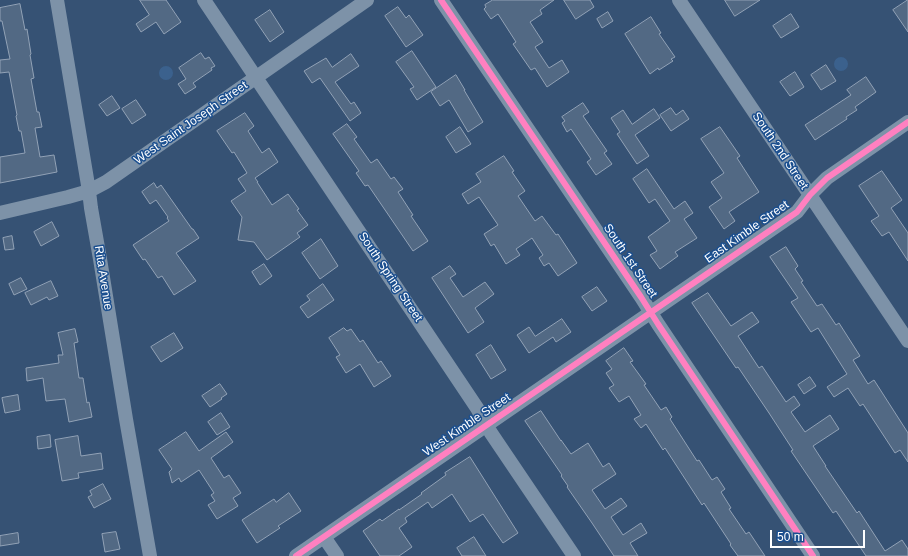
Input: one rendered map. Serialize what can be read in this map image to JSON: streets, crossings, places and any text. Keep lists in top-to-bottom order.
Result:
{
  "streets": {
    "street": [
      "West Saint Joseph Street",
      "South 2nd Street",
      "East Kimble Street",
      "South 1st Street",
      "South Spring Street",
      "Rita Avenue",
      "West Kimble Street"
    ]
  },
  "crossings": [
    ["West Saint Joseph Street", "South Spring Street"],
    ["West Saint Joseph Street", "Rita Avenue"],
    ["South 2nd Street", "East Kimble Street"],
    ["East Kimble Street", "South 1st Street"],
    ["East Kimble Street", "West Kimble Street"],
    ["South 1st Street", "West Kimble Street"],
    ["South Spring Street", "West Kimble Street"]
  ],
  "scale_bar": "50 m"
}
